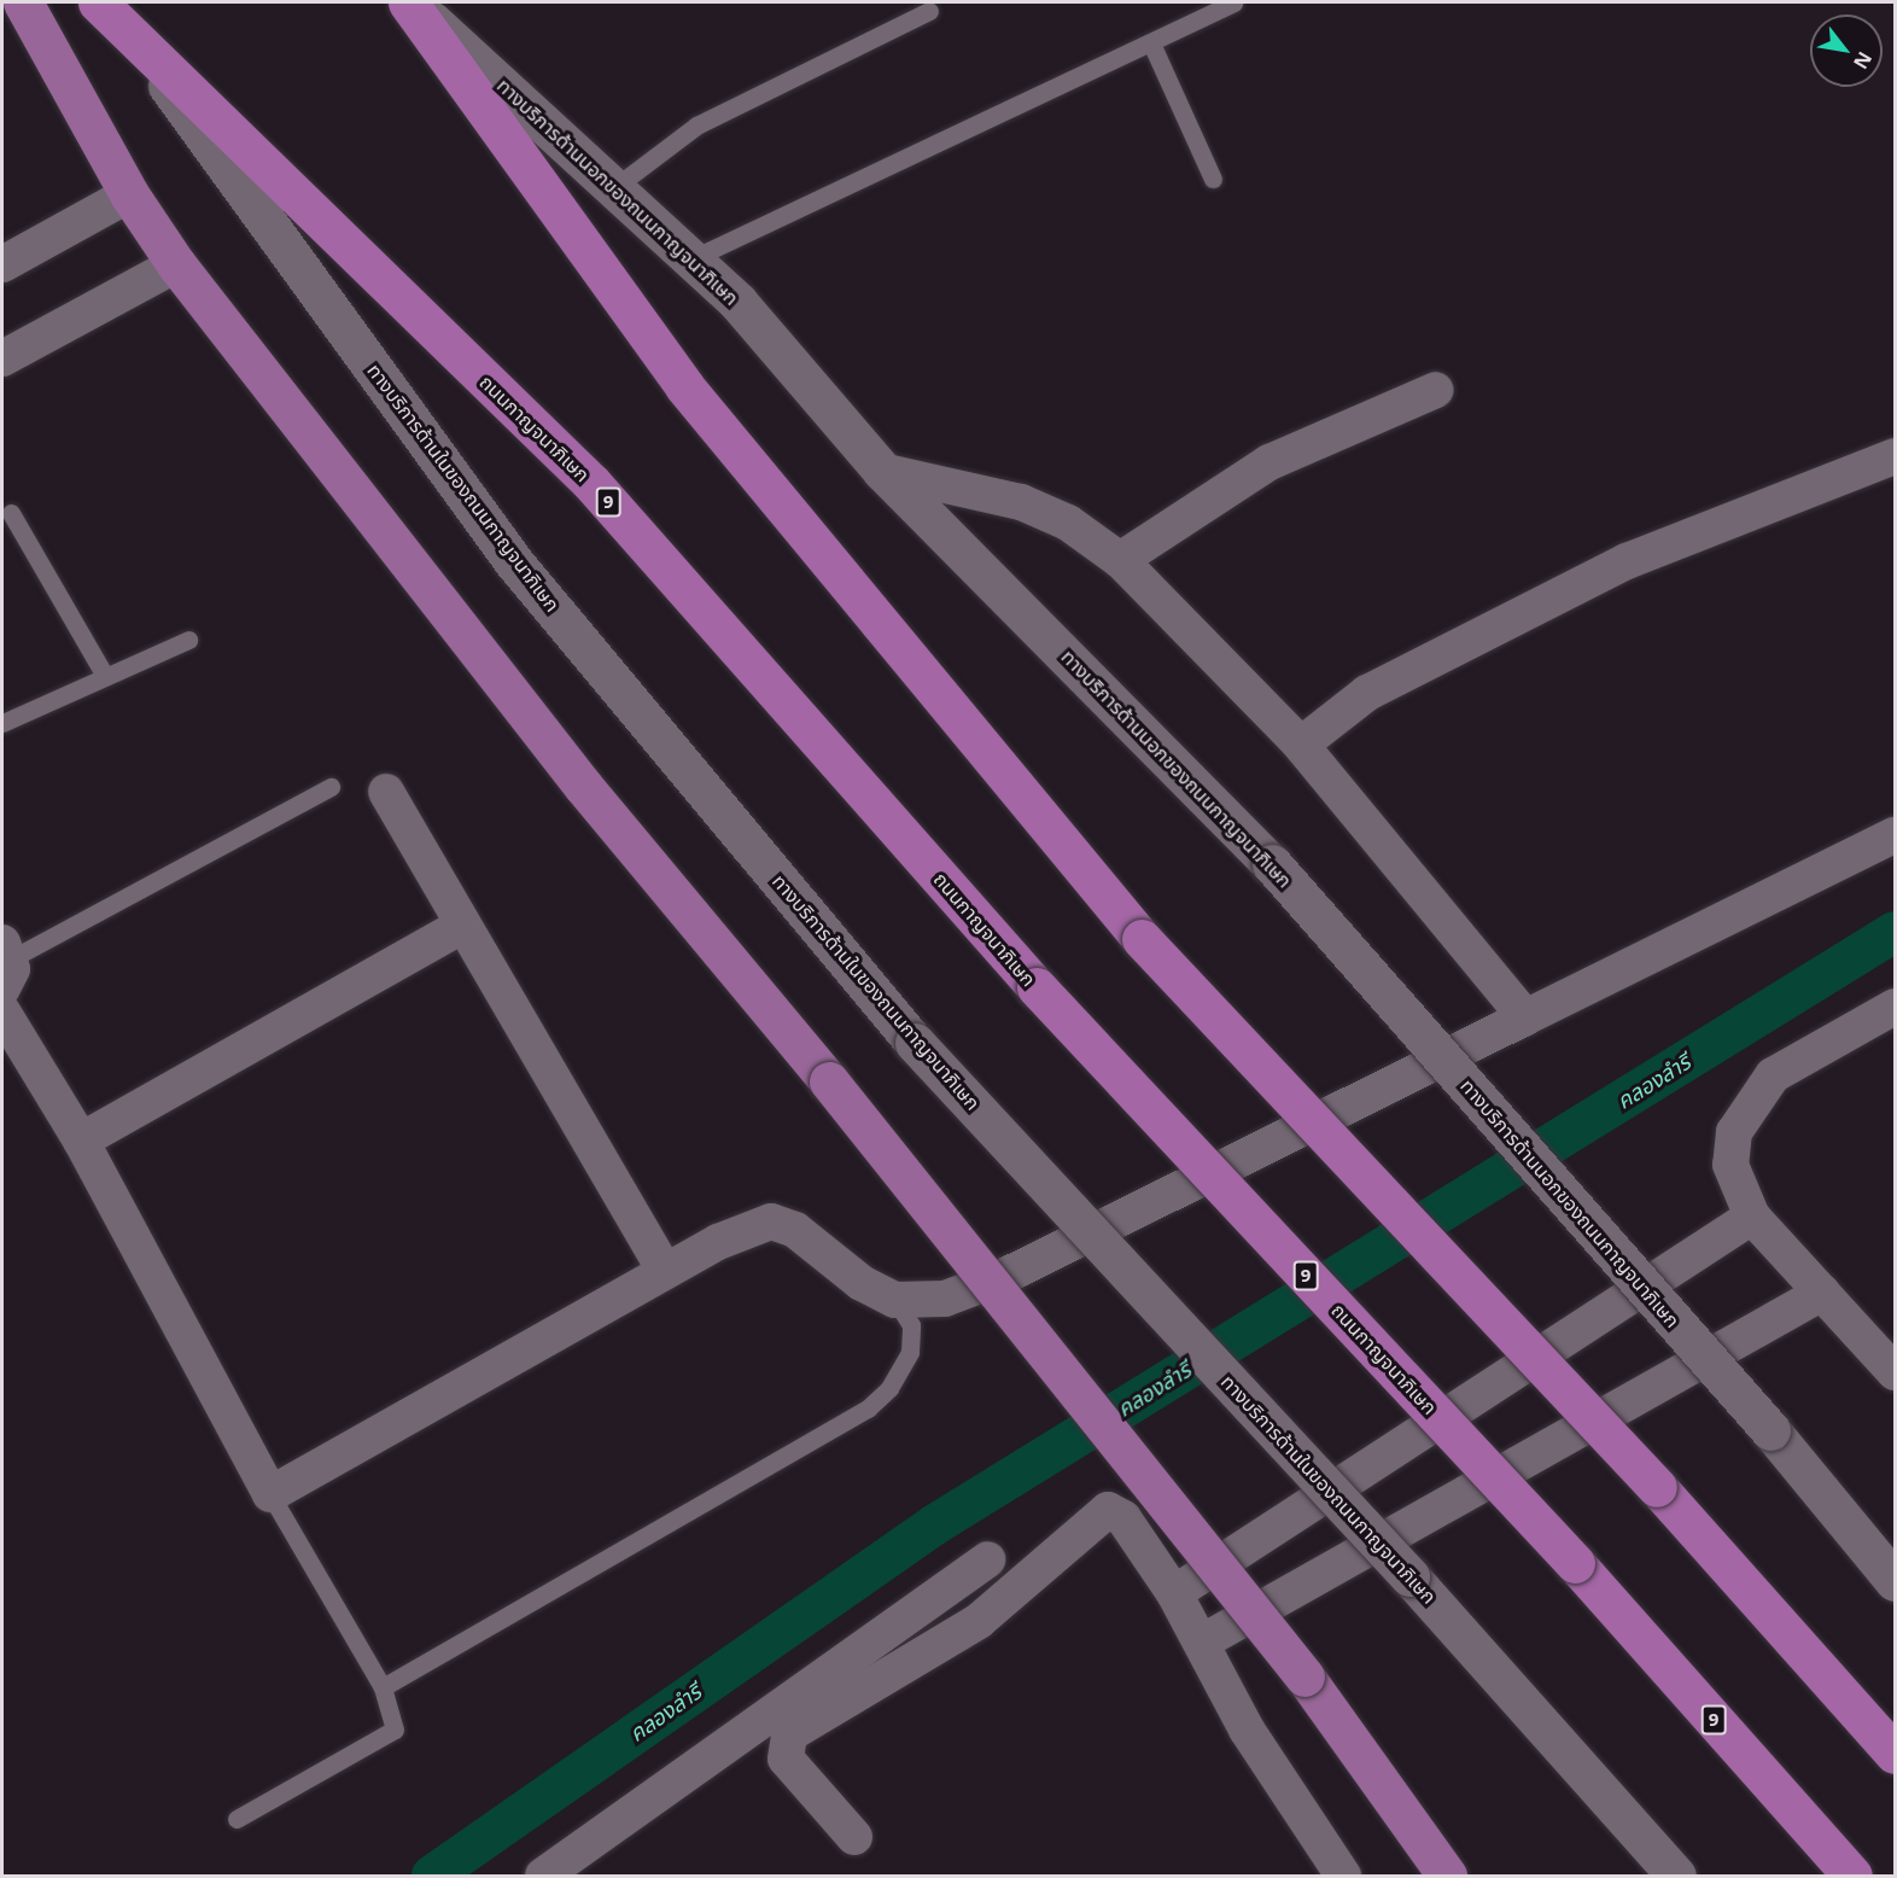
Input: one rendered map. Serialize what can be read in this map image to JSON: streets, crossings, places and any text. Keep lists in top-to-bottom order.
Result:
{
  "streets": {
    "highway": ["ถนนกาญจนาภิเษก", "9"],
    "main road": ["ทางบริการด้านนอกของถนนกาญจนาภิเษก", "ทางบริการด้านในของถนนกาญจนาภิเษก"]
  },
  "crossings": [
    ["ถนนกาญจนาภิเษก", "ทางบริการด้านในของถนนกาญจนาภิเษก"]
  ],
  "water": ["คลองลำรี"],
  "north": "bottom right"
}
